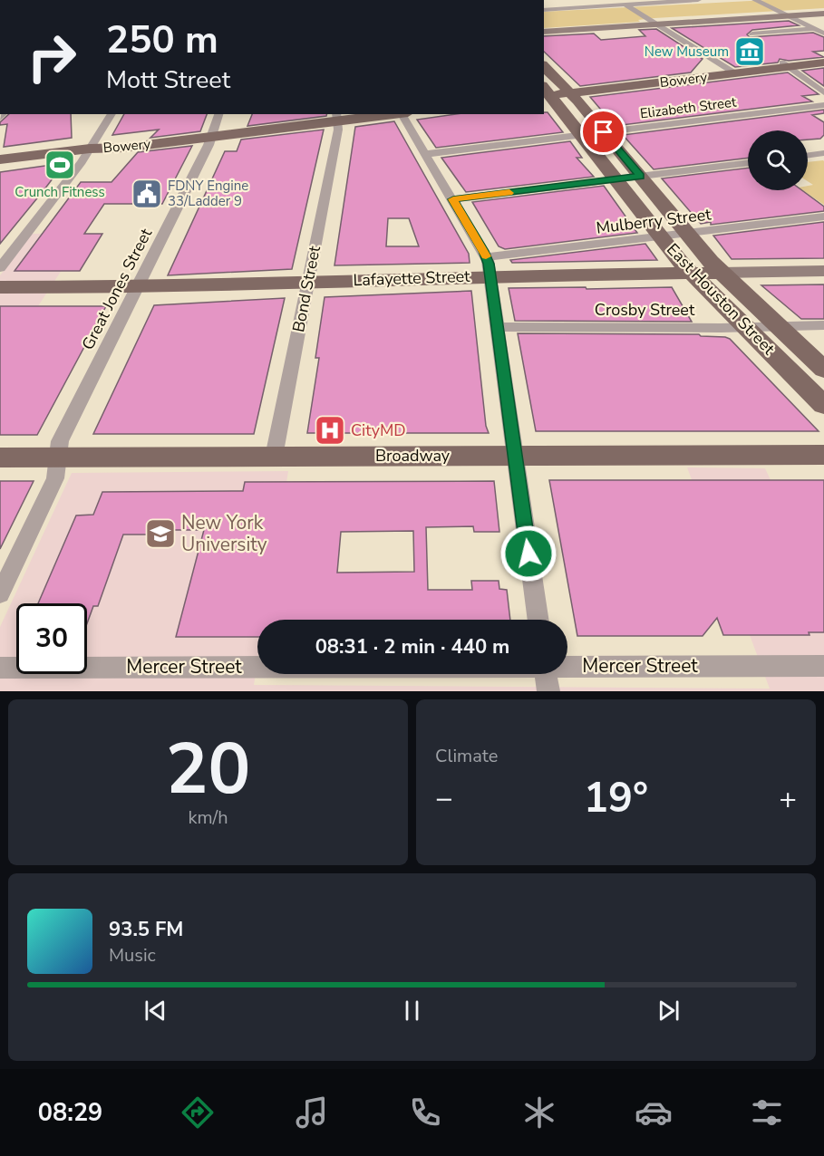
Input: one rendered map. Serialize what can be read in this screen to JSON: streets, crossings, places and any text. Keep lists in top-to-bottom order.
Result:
{
  "streets": {
    "main road": [
      "Bowery",
      "Lafayette Street",
      "East Houston Street",
      "Broadway"
    ],
    "street": [
      "Elizabeth Street",
      "Mulberry Street",
      "Great Jones Street",
      "Bond Street",
      "Crosby Street",
      "Mercer Street"
    ]
  },
  "crossings": [
    ["Bowery", "Great Jones Street"],
    ["Bowery", "Bond Street"],
    ["Bowery", "East Houston Street"],
    ["Elizabeth Street", "East Houston Street"],
    ["Mulberry Street", "Lafayette Street"],
    ["Mulberry Street", "East Houston Street"],
    ["Lafayette Street", "Great Jones Street"],
    ["Lafayette Street", "Bond Street"],
    ["Lafayette Street", "East Houston Street"],
    ["Great Jones Street", "Broadway"],
    ["Bond Street", "Broadway"],
    ["East Houston Street", "Crosby Street"]
  ],
  "places": {
    "museum": ["New Museum"],
    "sports": ["Crunch Fitness"],
    "public building": ["FDNY Engine 33/Ladder 9"],
    "hospital": ["CityMD"],
    "school or university": ["New York University"]
  },
  "page": {
    "turn": ["250 m", "Mott Street"],
    "limit": "30",
    "trip": "08:31 · 2 min · 440 m",
    "tile": [
      ["20", "km/h"],
      "Climate"
    ],
    "heat": ["−", "19°", "+"],
    "song": ["93.5 FM", "Music"],
    "tabs": "08:29"
  }
}
